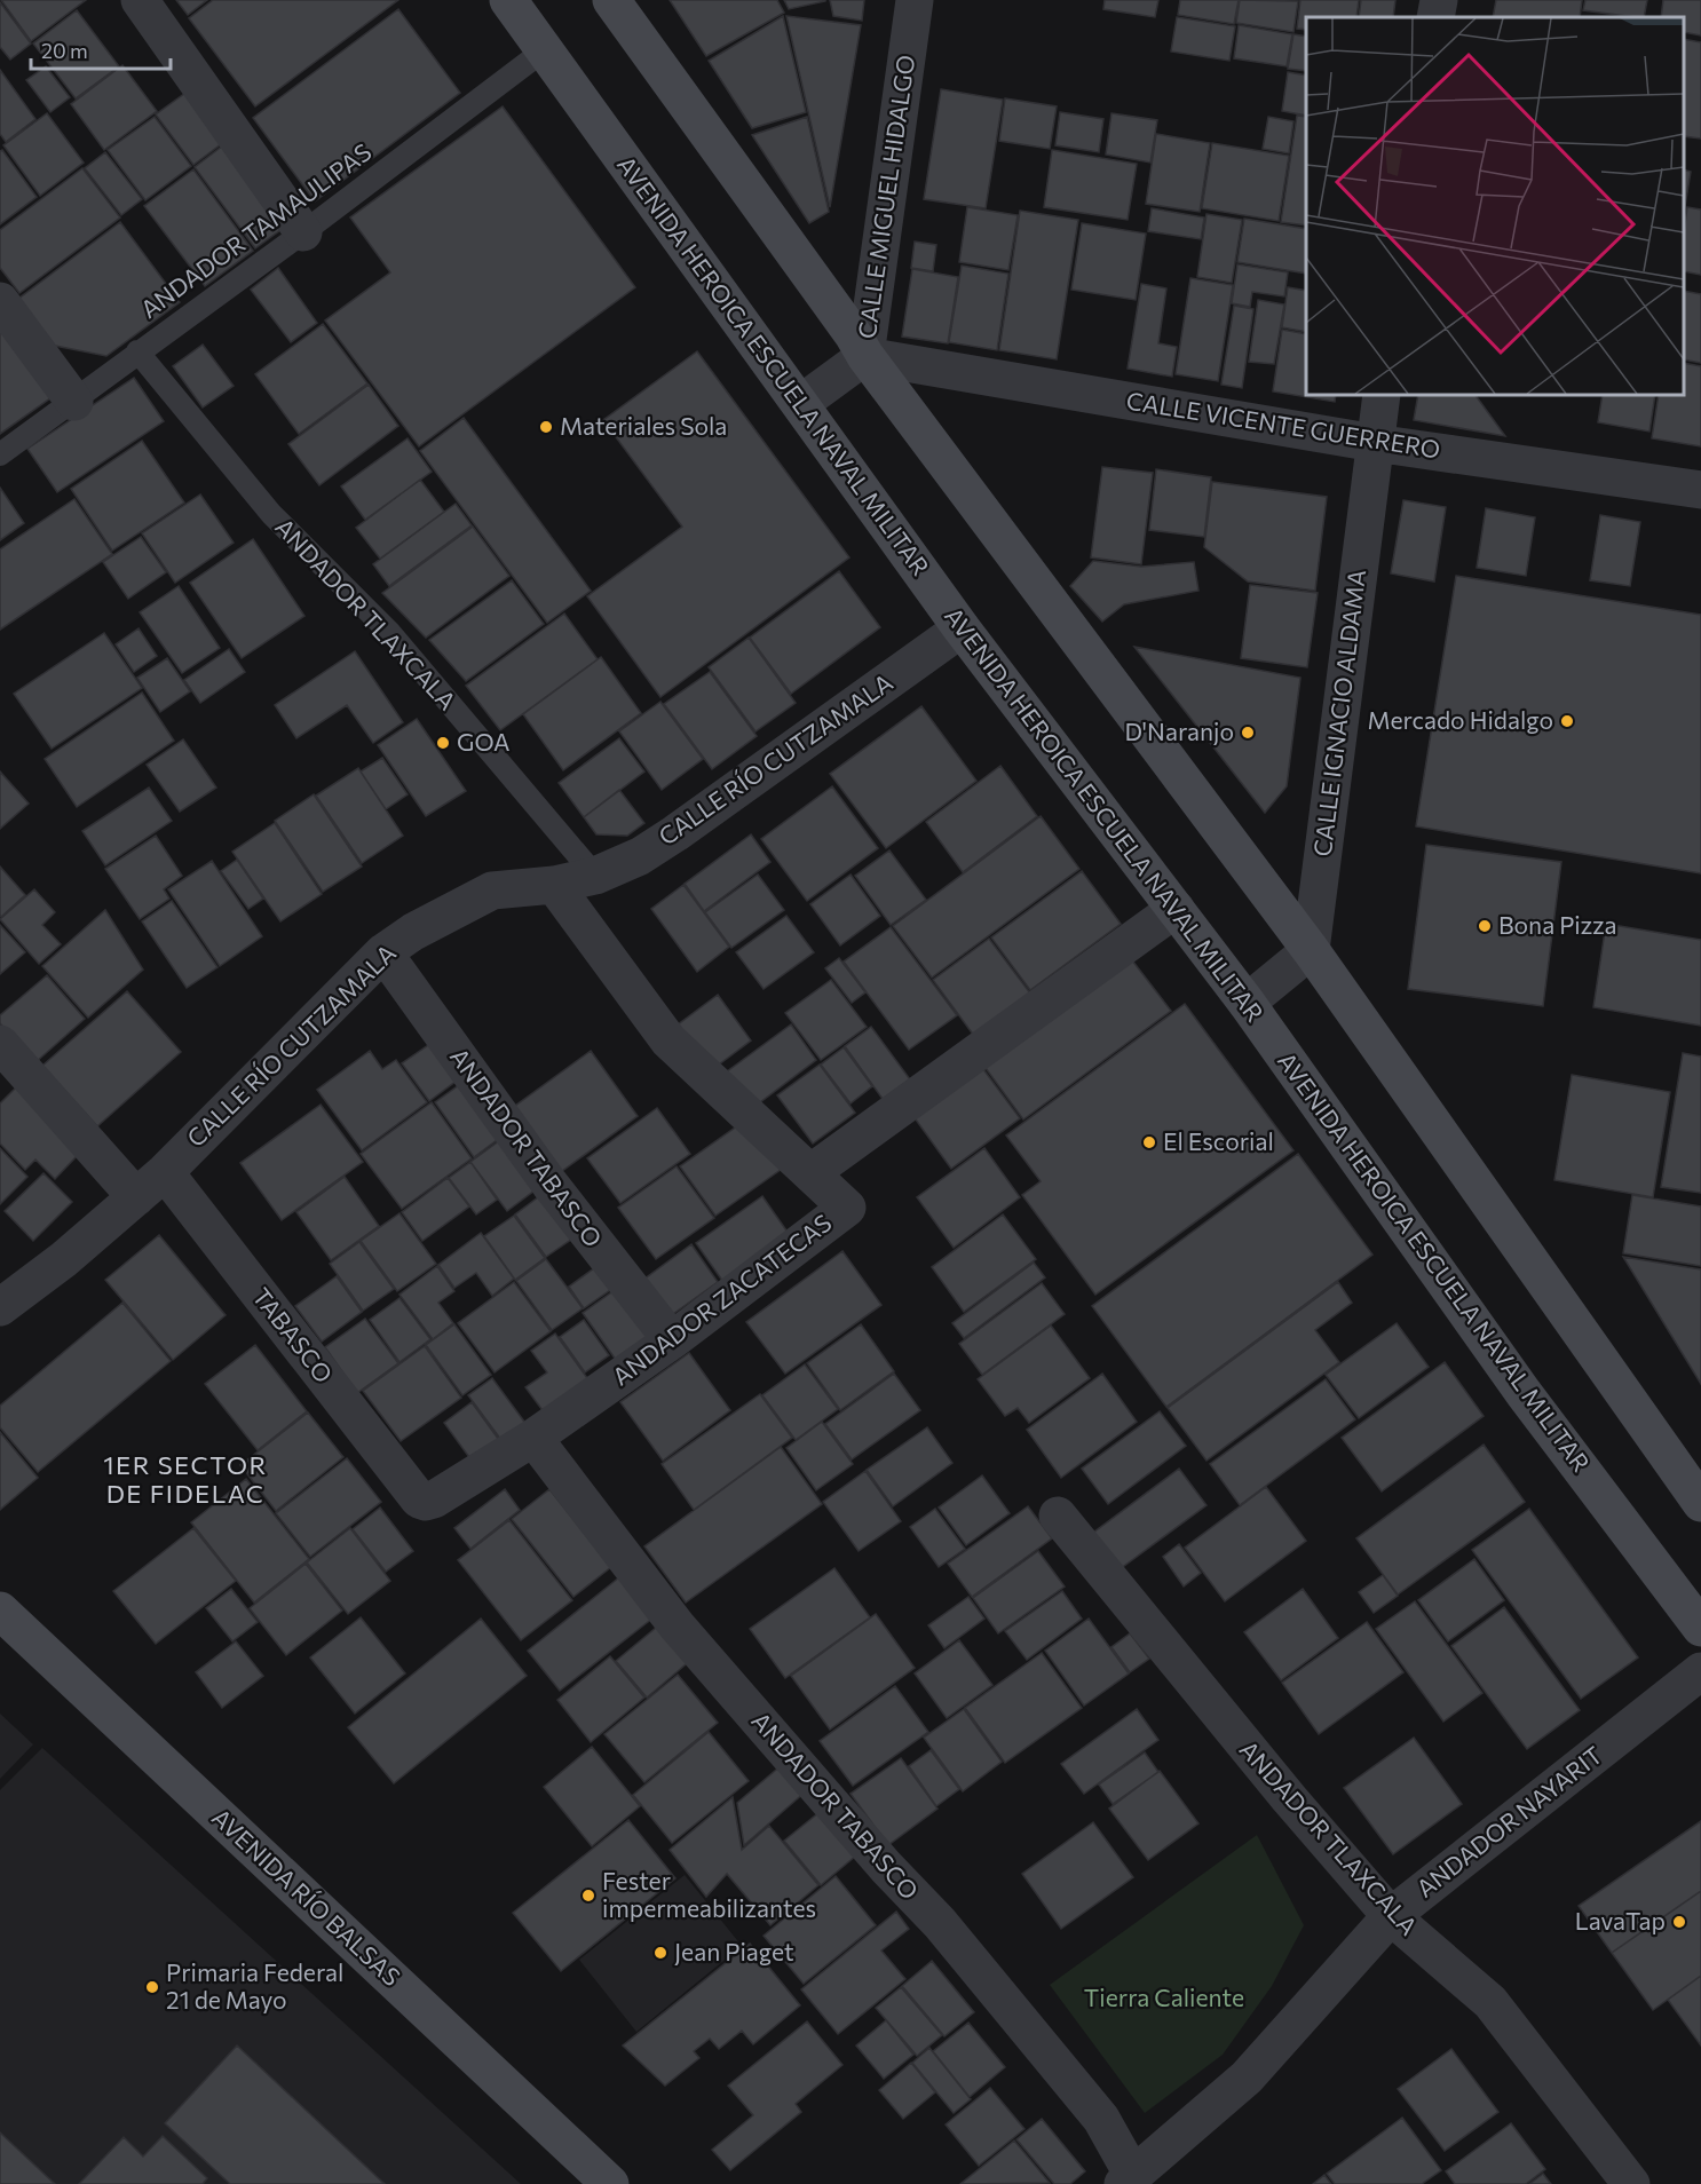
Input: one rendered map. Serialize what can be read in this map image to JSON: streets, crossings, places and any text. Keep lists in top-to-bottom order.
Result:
{
  "streets": {
    "street": [
      "CALLE MIGUEL HIDALGO",
      "AVENIDA HEROICA ESCUELA NAVAL MILITAR",
      "CALLE VICENTE GUERRERO",
      "ANDADOR TLAXCALA",
      "CALLE IGNACIO ALDAMA",
      "CALLE RÍO CUTZAMALA",
      "ANDADOR TABASCO",
      "ANDADOR ZACATECAS",
      "TABASCO",
      "ANDADOR NAYARIT",
      "AVENIDA RÍO BALSAS"
    ],
    "lane": ["ANDADOR TAMAULIPAS"]
  },
  "crossings": [
    ["CALLE MIGUEL HIDALGO", "AVENIDA HEROICA ESCUELA NAVAL MILITAR"],
    ["CALLE MIGUEL HIDALGO", "CALLE VICENTE GUERRERO"],
    ["ANDADOR TAMAULIPAS", "AVENIDA HEROICA ESCUELA NAVAL MILITAR"],
    ["ANDADOR TAMAULIPAS", "ANDADOR TLAXCALA"],
    ["AVENIDA HEROICA ESCUELA NAVAL MILITAR", "CALLE RÍO CUTZAMALA"],
    ["CALLE VICENTE GUERRERO", "CALLE IGNACIO ALDAMA"],
    ["ANDADOR TLAXCALA", "CALLE RÍO CUTZAMALA"],
    ["ANDADOR TLAXCALA", "ANDADOR NAYARIT"],
    ["CALLE RÍO CUTZAMALA", "ANDADOR TABASCO"],
    ["CALLE RÍO CUTZAMALA", "TABASCO"],
    ["ANDADOR TABASCO", "ANDADOR ZACATECAS"],
    ["ANDADOR TABASCO", "ANDADOR NAYARIT"],
    ["ANDADOR ZACATECAS", "TABASCO"]
  ],
  "districts": ["1ER SECTOR DE FIDELAC"],
  "parks": ["Tierra Caliente"],
  "places": [
    "Materiales Sola",
    "Mercado Hidalgo",
    "D'Naranjo",
    "GOA",
    "Bona Pizza",
    "El Escorial",
    "Fester impermeabilizantes",
    "LavaTap",
    "Jean Piaget",
    "Primaria Federal 21 de Mayo"
  ],
  "scale_bar": "20 m"
}
